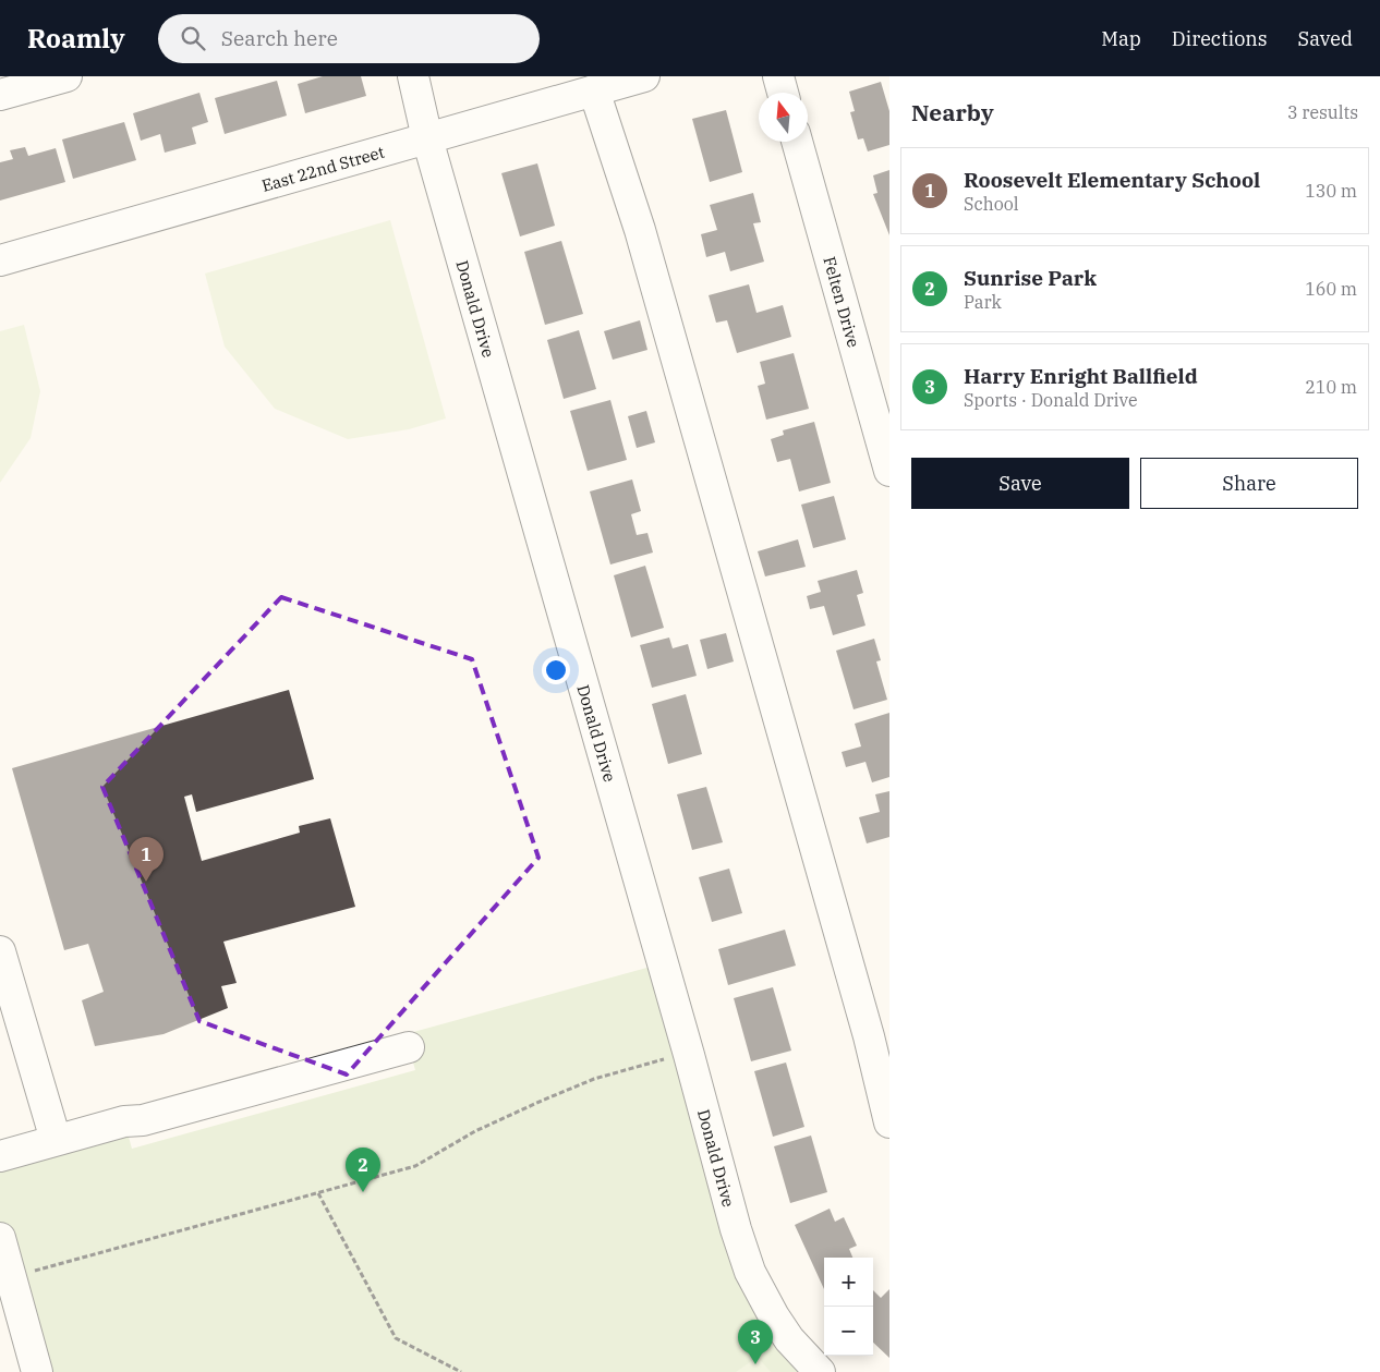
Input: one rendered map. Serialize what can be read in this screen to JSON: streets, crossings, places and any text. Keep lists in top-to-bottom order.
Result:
{
  "streets": {
    "street": ["East 22nd Street", "Felten Drive", "Donald Drive"]
  },
  "crossings": [
    ["East 22nd Street", "Donald Drive"]
  ],
  "north": "top",
  "page": {
    "header": "Roamly",
    "search": "Search here",
    "nav": ["Map", "Directions", "Saved"],
    "heading": ["Nearby", "3 results"],
    "list": [
      {
        "mark": "1",
        "name": "Roosevelt Elementary School",
        "note": "School",
        "value": "130 m"
      },
      {
        "mark": "2",
        "name": "Sunrise Park",
        "note": "Park",
        "value": "160 m"
      },
      {
        "mark": "3",
        "name": "Harry Enright Ballfield",
        "note": "Sports · Donald Drive",
        "value": "210 m"
      }
    ],
    "buttons": ["Save", "Share"],
    "pins": ["1", "2", "3"],
    "map_buttons": ["+", "−"]
  }
}
